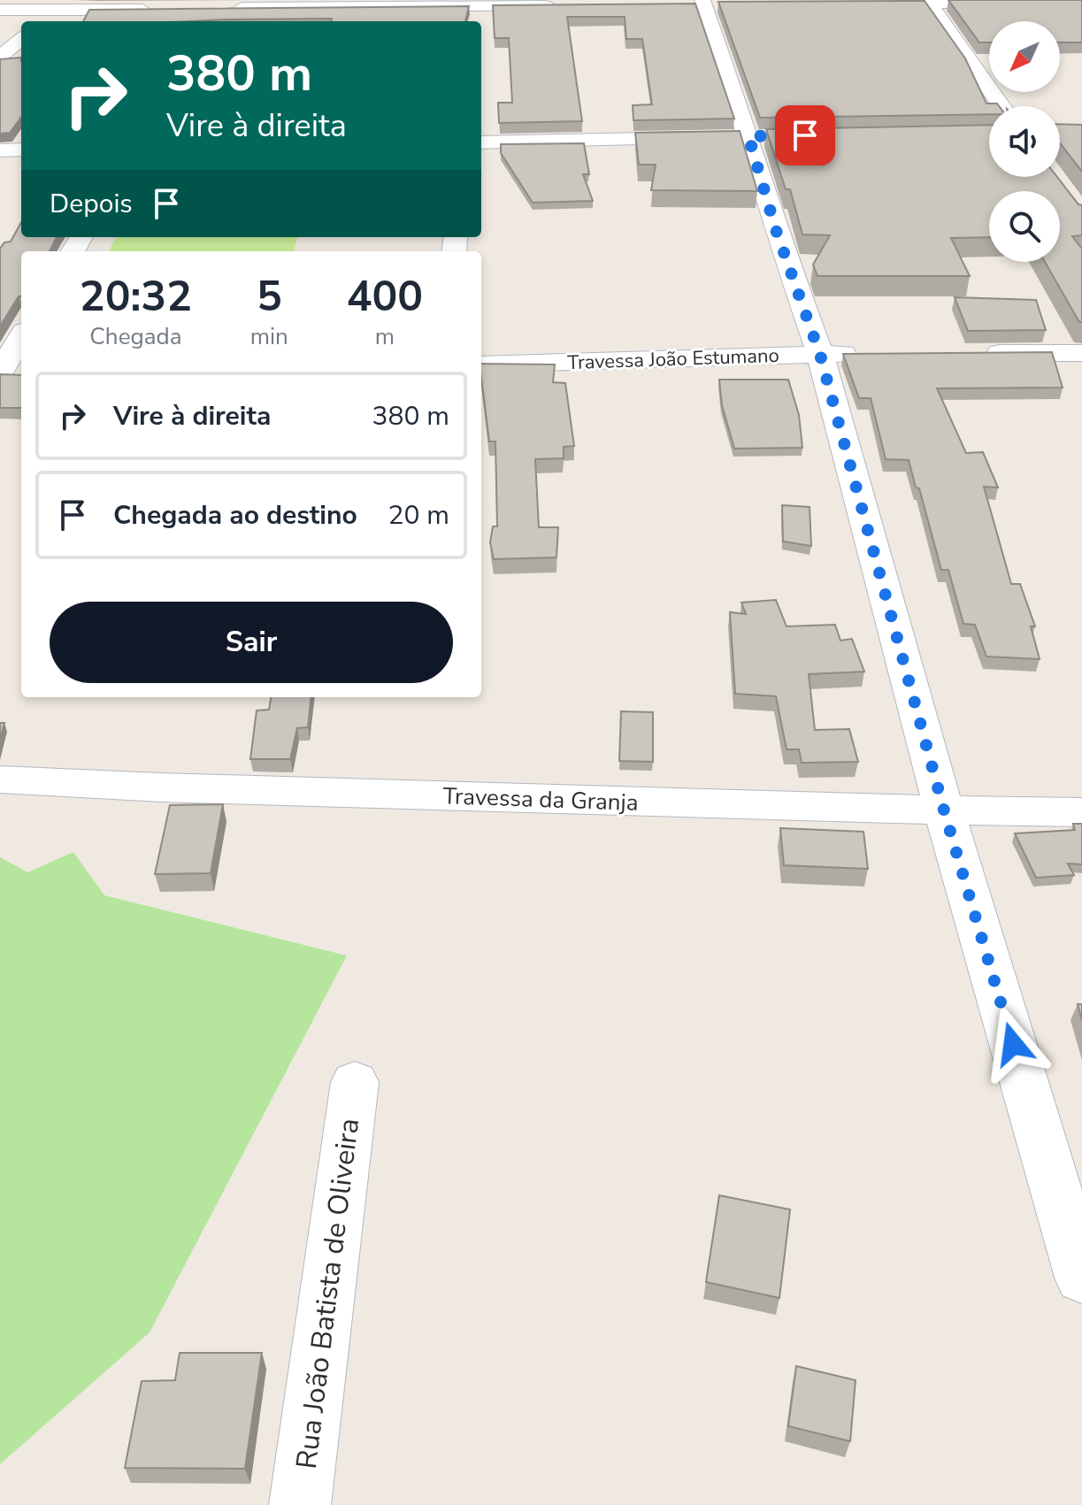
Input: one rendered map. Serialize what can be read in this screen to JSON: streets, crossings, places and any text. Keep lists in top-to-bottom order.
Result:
{
  "streets": {
    "street": ["Travessa João Estumano", "Travessa da Granja", "Rua João Batista de Oliveira"]
  },
  "north": "bottom left",
  "page": {
    "turn": ["380 m", "Vire à direita"],
    "then": "Depois",
    "eta": [
      "20:32",
      "Chegada",
      "5",
      "min",
      "400",
      "m"
    ],
    "list": [
      {
        "name": "Vire à direita",
        "value": "380 m"
      },
      {
        "name": "Chegada ao destino",
        "value": "20 m"
      }
    ],
    "buttons": "Sair"
  }
}
